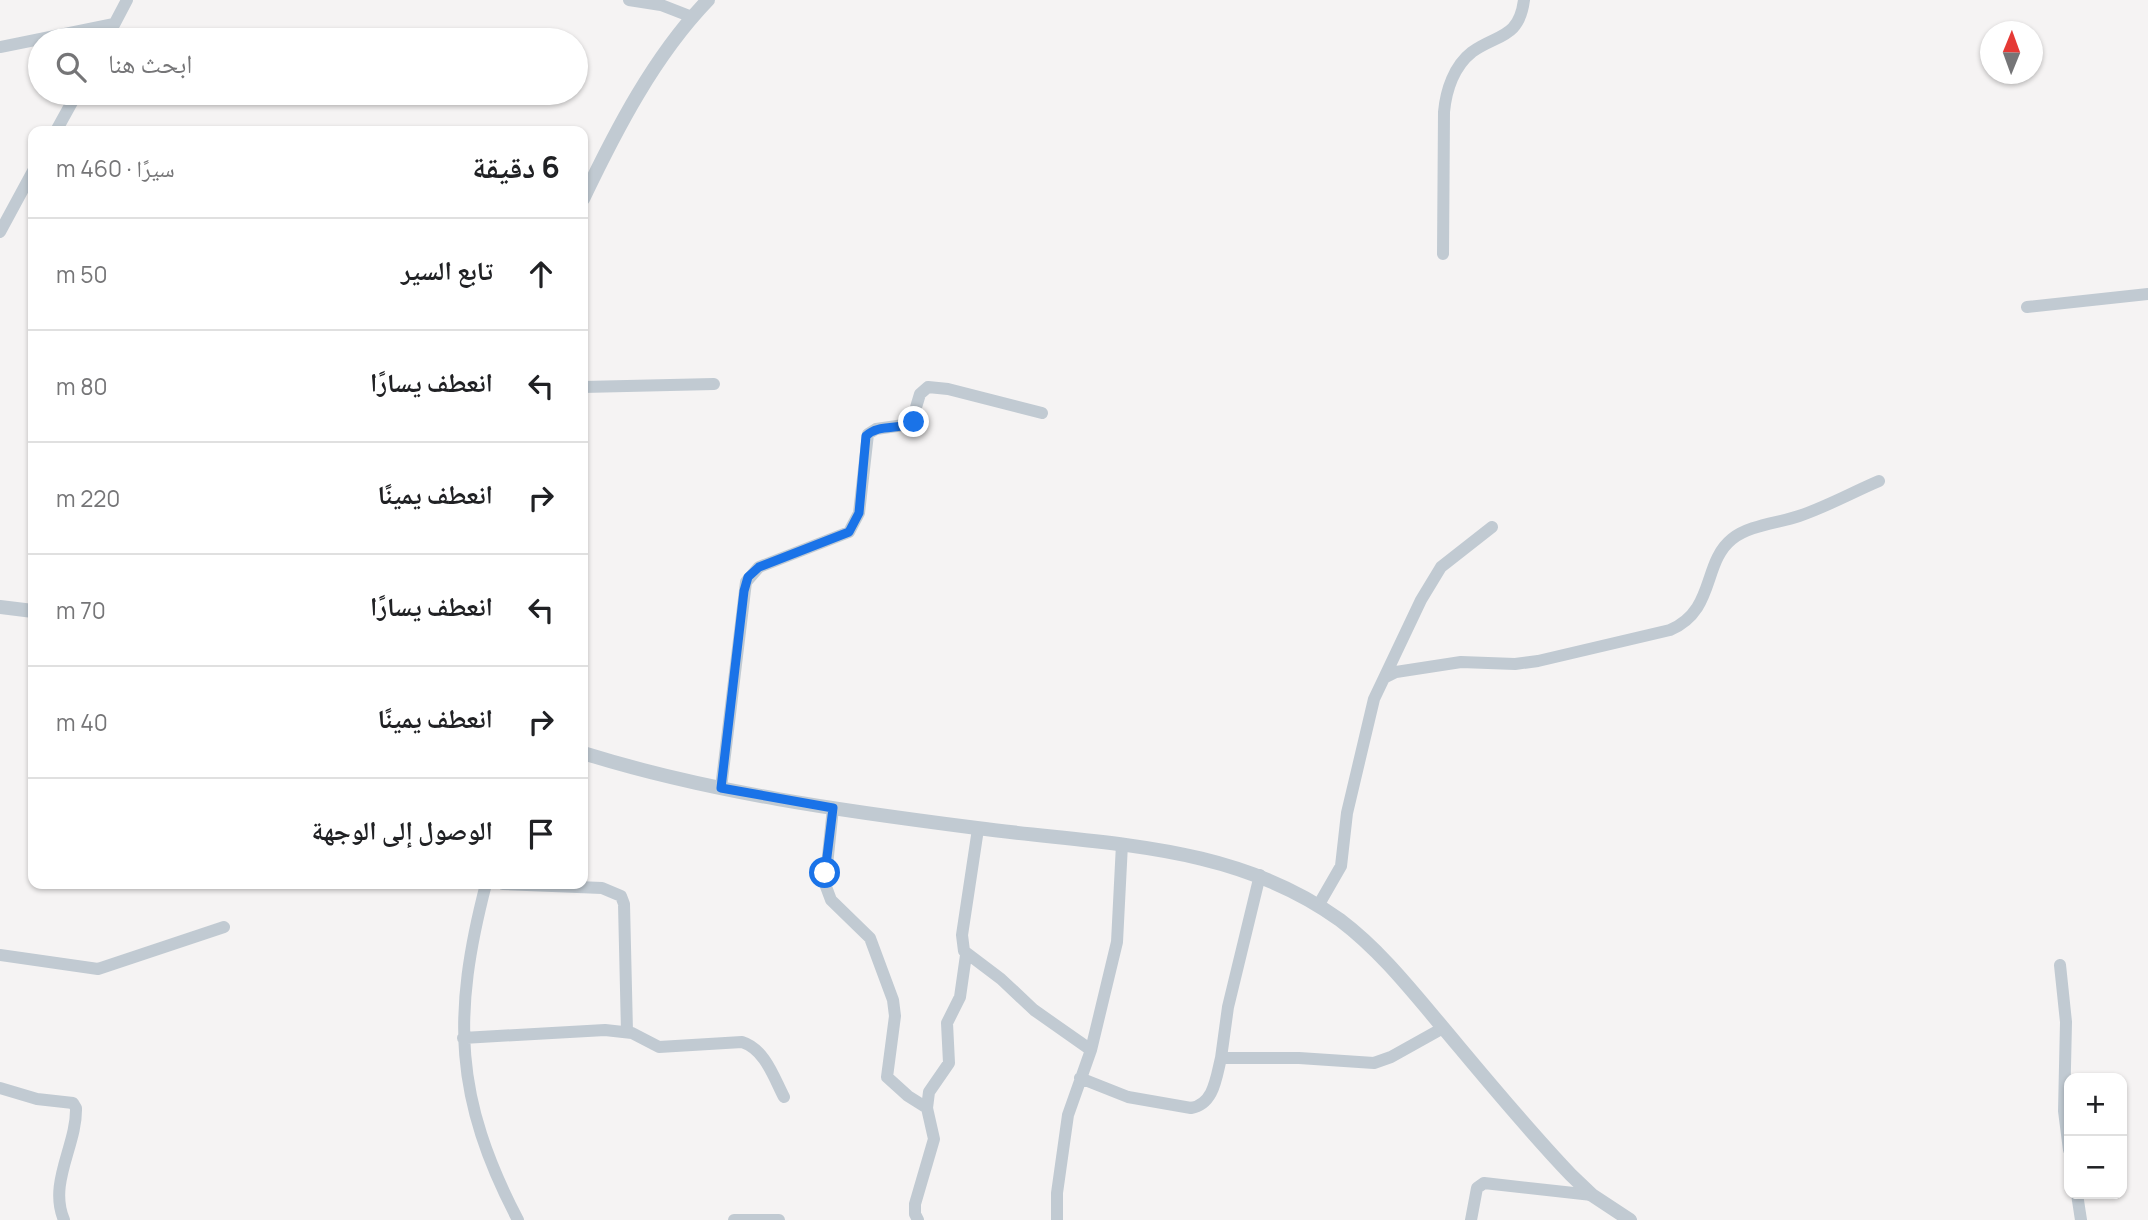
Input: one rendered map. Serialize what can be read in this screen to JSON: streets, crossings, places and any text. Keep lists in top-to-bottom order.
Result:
{
  "north": "top",
  "page": {
    "search": "ابحث هنا",
    "heading": ["6 دقيقة", "سيرًا · 460 m"],
    "list": [
      ["تابع السير", "50 m"],
      ["انعطف يسارًا", "80 m"],
      ["انعطف يمينًا", "220 m"],
      ["انعطف يسارًا", "70 m"],
      ["انعطف يمينًا", "40 m"],
      "الوصول إلى الوجهة"
    ],
    "map_buttons": ["+", "−"]
  }
}
